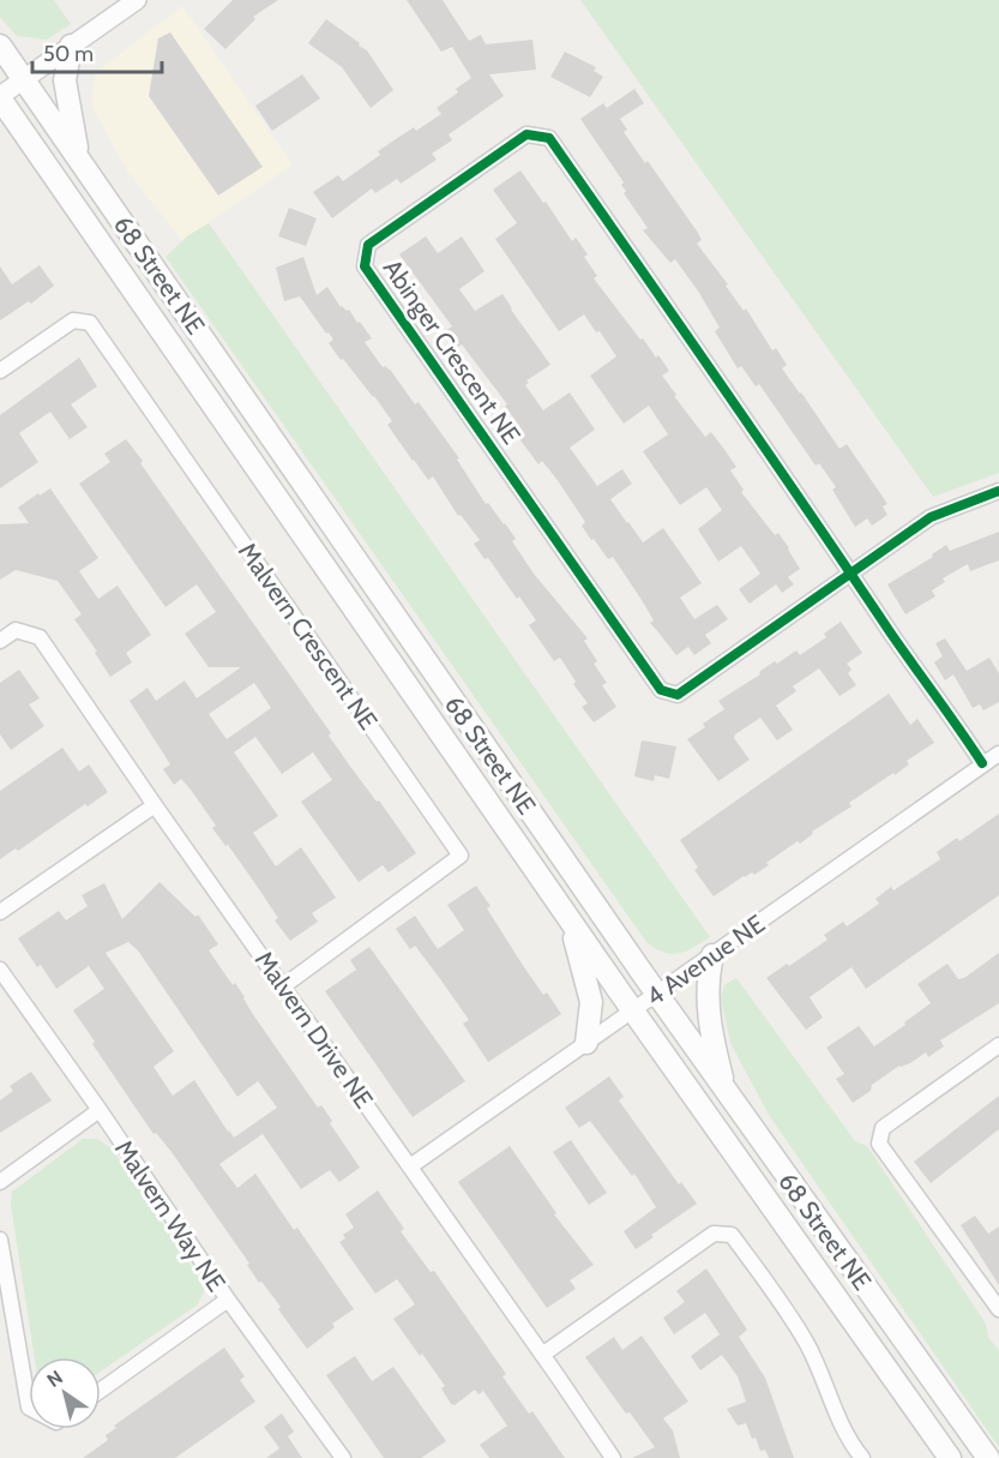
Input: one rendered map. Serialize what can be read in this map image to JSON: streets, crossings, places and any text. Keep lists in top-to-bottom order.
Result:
{
  "streets": {
    "main road": ["68 Street NE"],
    "street": [
      "Abinger Crescent NE",
      "Malvern Crescent NE",
      "4 Avenue NE",
      "Malvern Drive NE",
      "Malvern Way NE"
    ]
  },
  "crossings": [
    ["68 Street NE", "4 Avenue NE"],
    ["Malvern Crescent NE", "Malvern Drive NE"],
    ["4 Avenue NE", "Malvern Drive NE"]
  ],
  "scale_bar": "50 m",
  "north": "top left"
}
